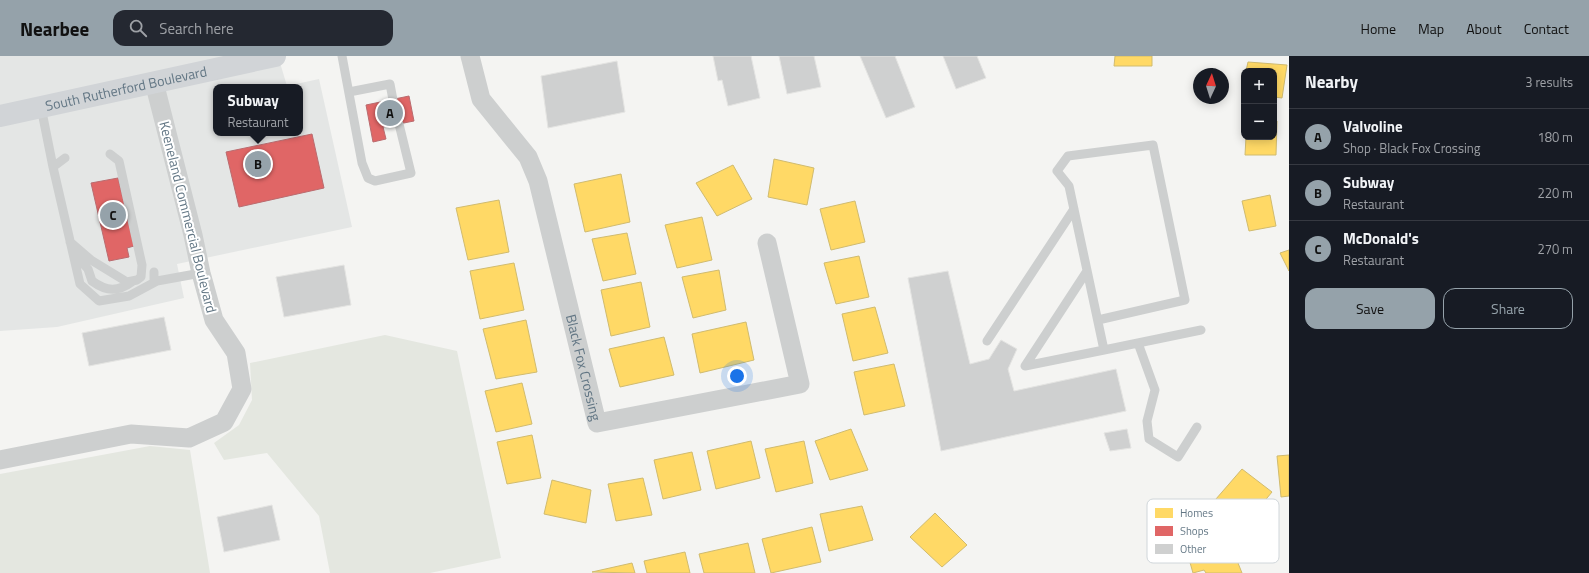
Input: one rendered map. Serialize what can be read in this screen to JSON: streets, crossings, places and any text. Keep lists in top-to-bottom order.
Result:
{
  "streets": {
    "highway": ["South Rutherford Boulevard"],
    "street": ["Keeneland Commercial Boulevard", "Black Fox Crossing"]
  },
  "crossings": [
    ["South Rutherford Boulevard", "Keeneland Commercial Boulevard"]
  ],
  "legend": ["Homes", "Shops", "Other"],
  "north": "top",
  "page": {
    "header": "Nearbee",
    "search": "Search here",
    "nav": [
      "Home",
      "Map",
      "About",
      "Contact"
    ],
    "heading": ["Nearby", "3 results"],
    "map_buttons": ["+", "−"],
    "popup": ["Subway", "Restaurant"],
    "pins": ["A", "B", "C"],
    "list": [
      {
        "mark": "A",
        "name": "Valvoline",
        "note": "Shop · Black Fox Crossing",
        "value": "180 m"
      },
      {
        "mark": "B",
        "name": "Subway",
        "note": "Restaurant",
        "value": "220 m"
      },
      {
        "mark": "C",
        "name": "McDonald's",
        "note": "Restaurant",
        "value": "270 m"
      }
    ],
    "buttons": ["Save", "Share"]
  }
}
